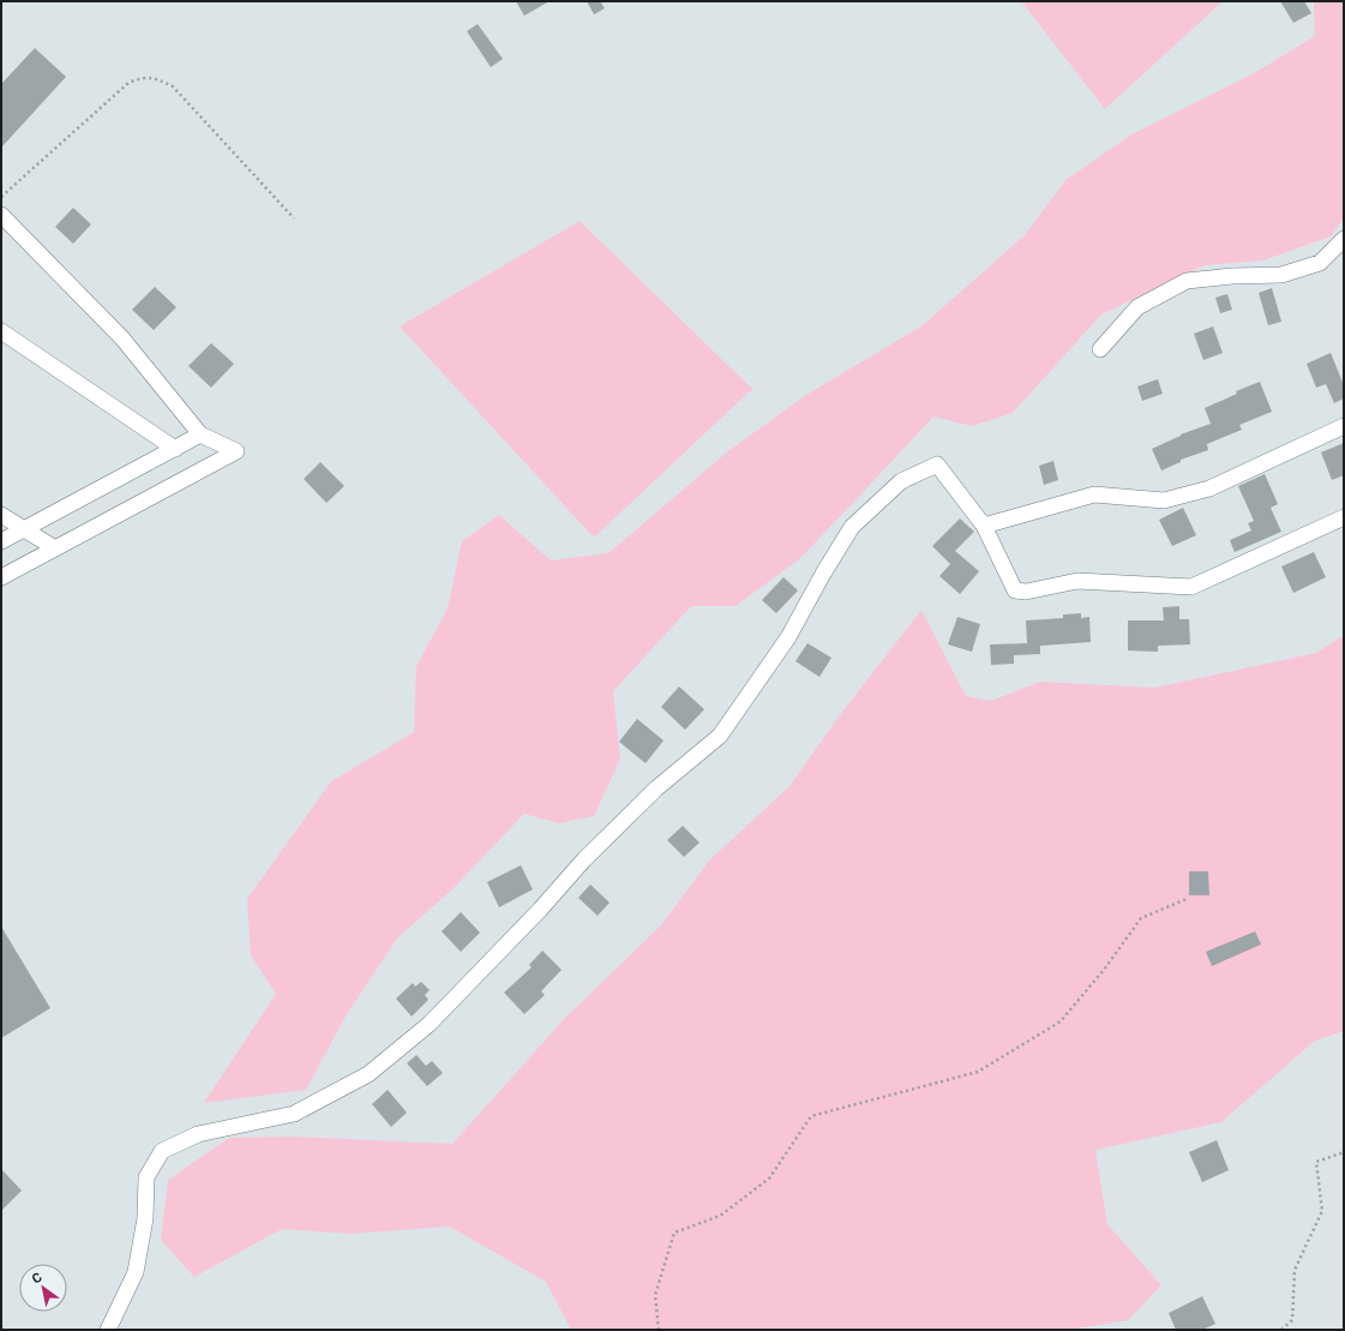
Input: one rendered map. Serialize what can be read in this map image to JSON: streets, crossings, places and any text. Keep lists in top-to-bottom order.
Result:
{
  "north": "top left"
}
